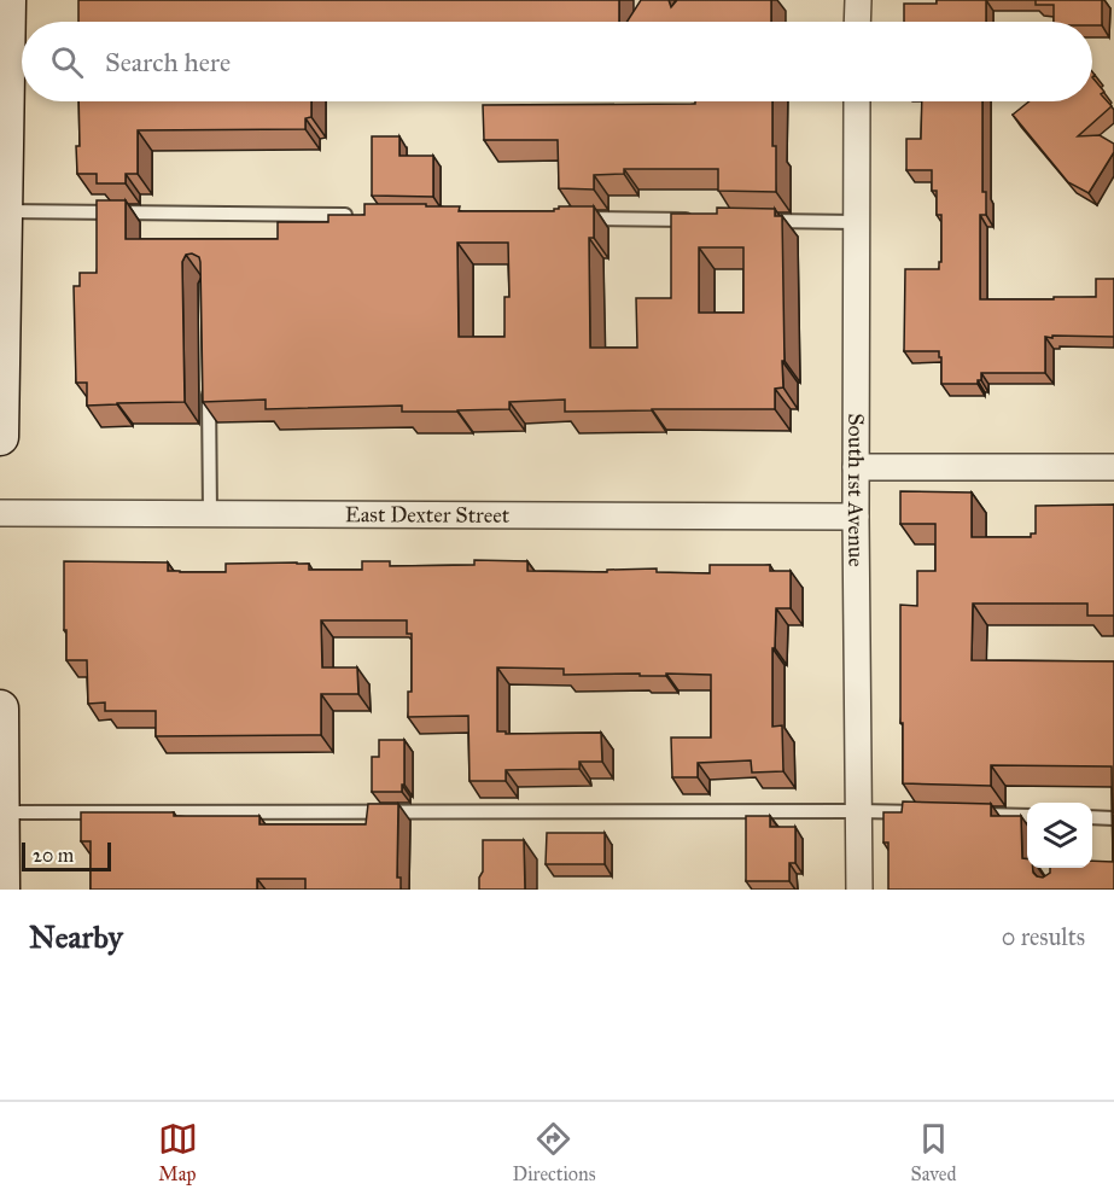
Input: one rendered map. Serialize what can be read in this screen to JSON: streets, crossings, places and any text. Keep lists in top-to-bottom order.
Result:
{
  "streets": {
    "street": ["South 1st Avenue", "East Dexter Street"]
  },
  "crossings": [
    ["South 1st Avenue", "East Dexter Street"]
  ],
  "scale_bar": "20 m",
  "page": {
    "search": "Search here",
    "scale": "20 m",
    "heading": ["Nearby", "0 results"],
    "nav": ["Map", "Directions", "Saved"]
  }
}
